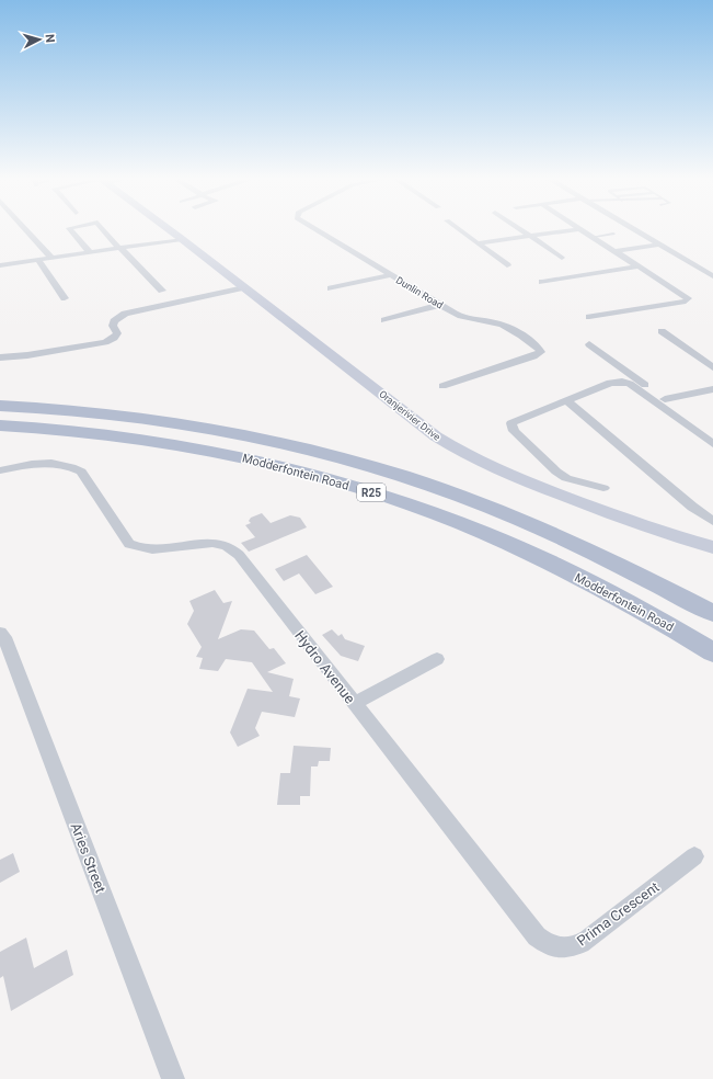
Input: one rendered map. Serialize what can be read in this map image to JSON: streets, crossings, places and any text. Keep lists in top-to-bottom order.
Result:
{
  "streets": {
    "main road": ["Modderfontein Road", "R25"],
    "street": [
      "Dunlin Road",
      "Oranjerivier Drive",
      "Hydro Avenue",
      "Aries Street",
      "Prima Crescent"
    ]
  },
  "crossings": [
    ["Hydro Avenue", "Prima Crescent"]
  ],
  "north": "right"
}
